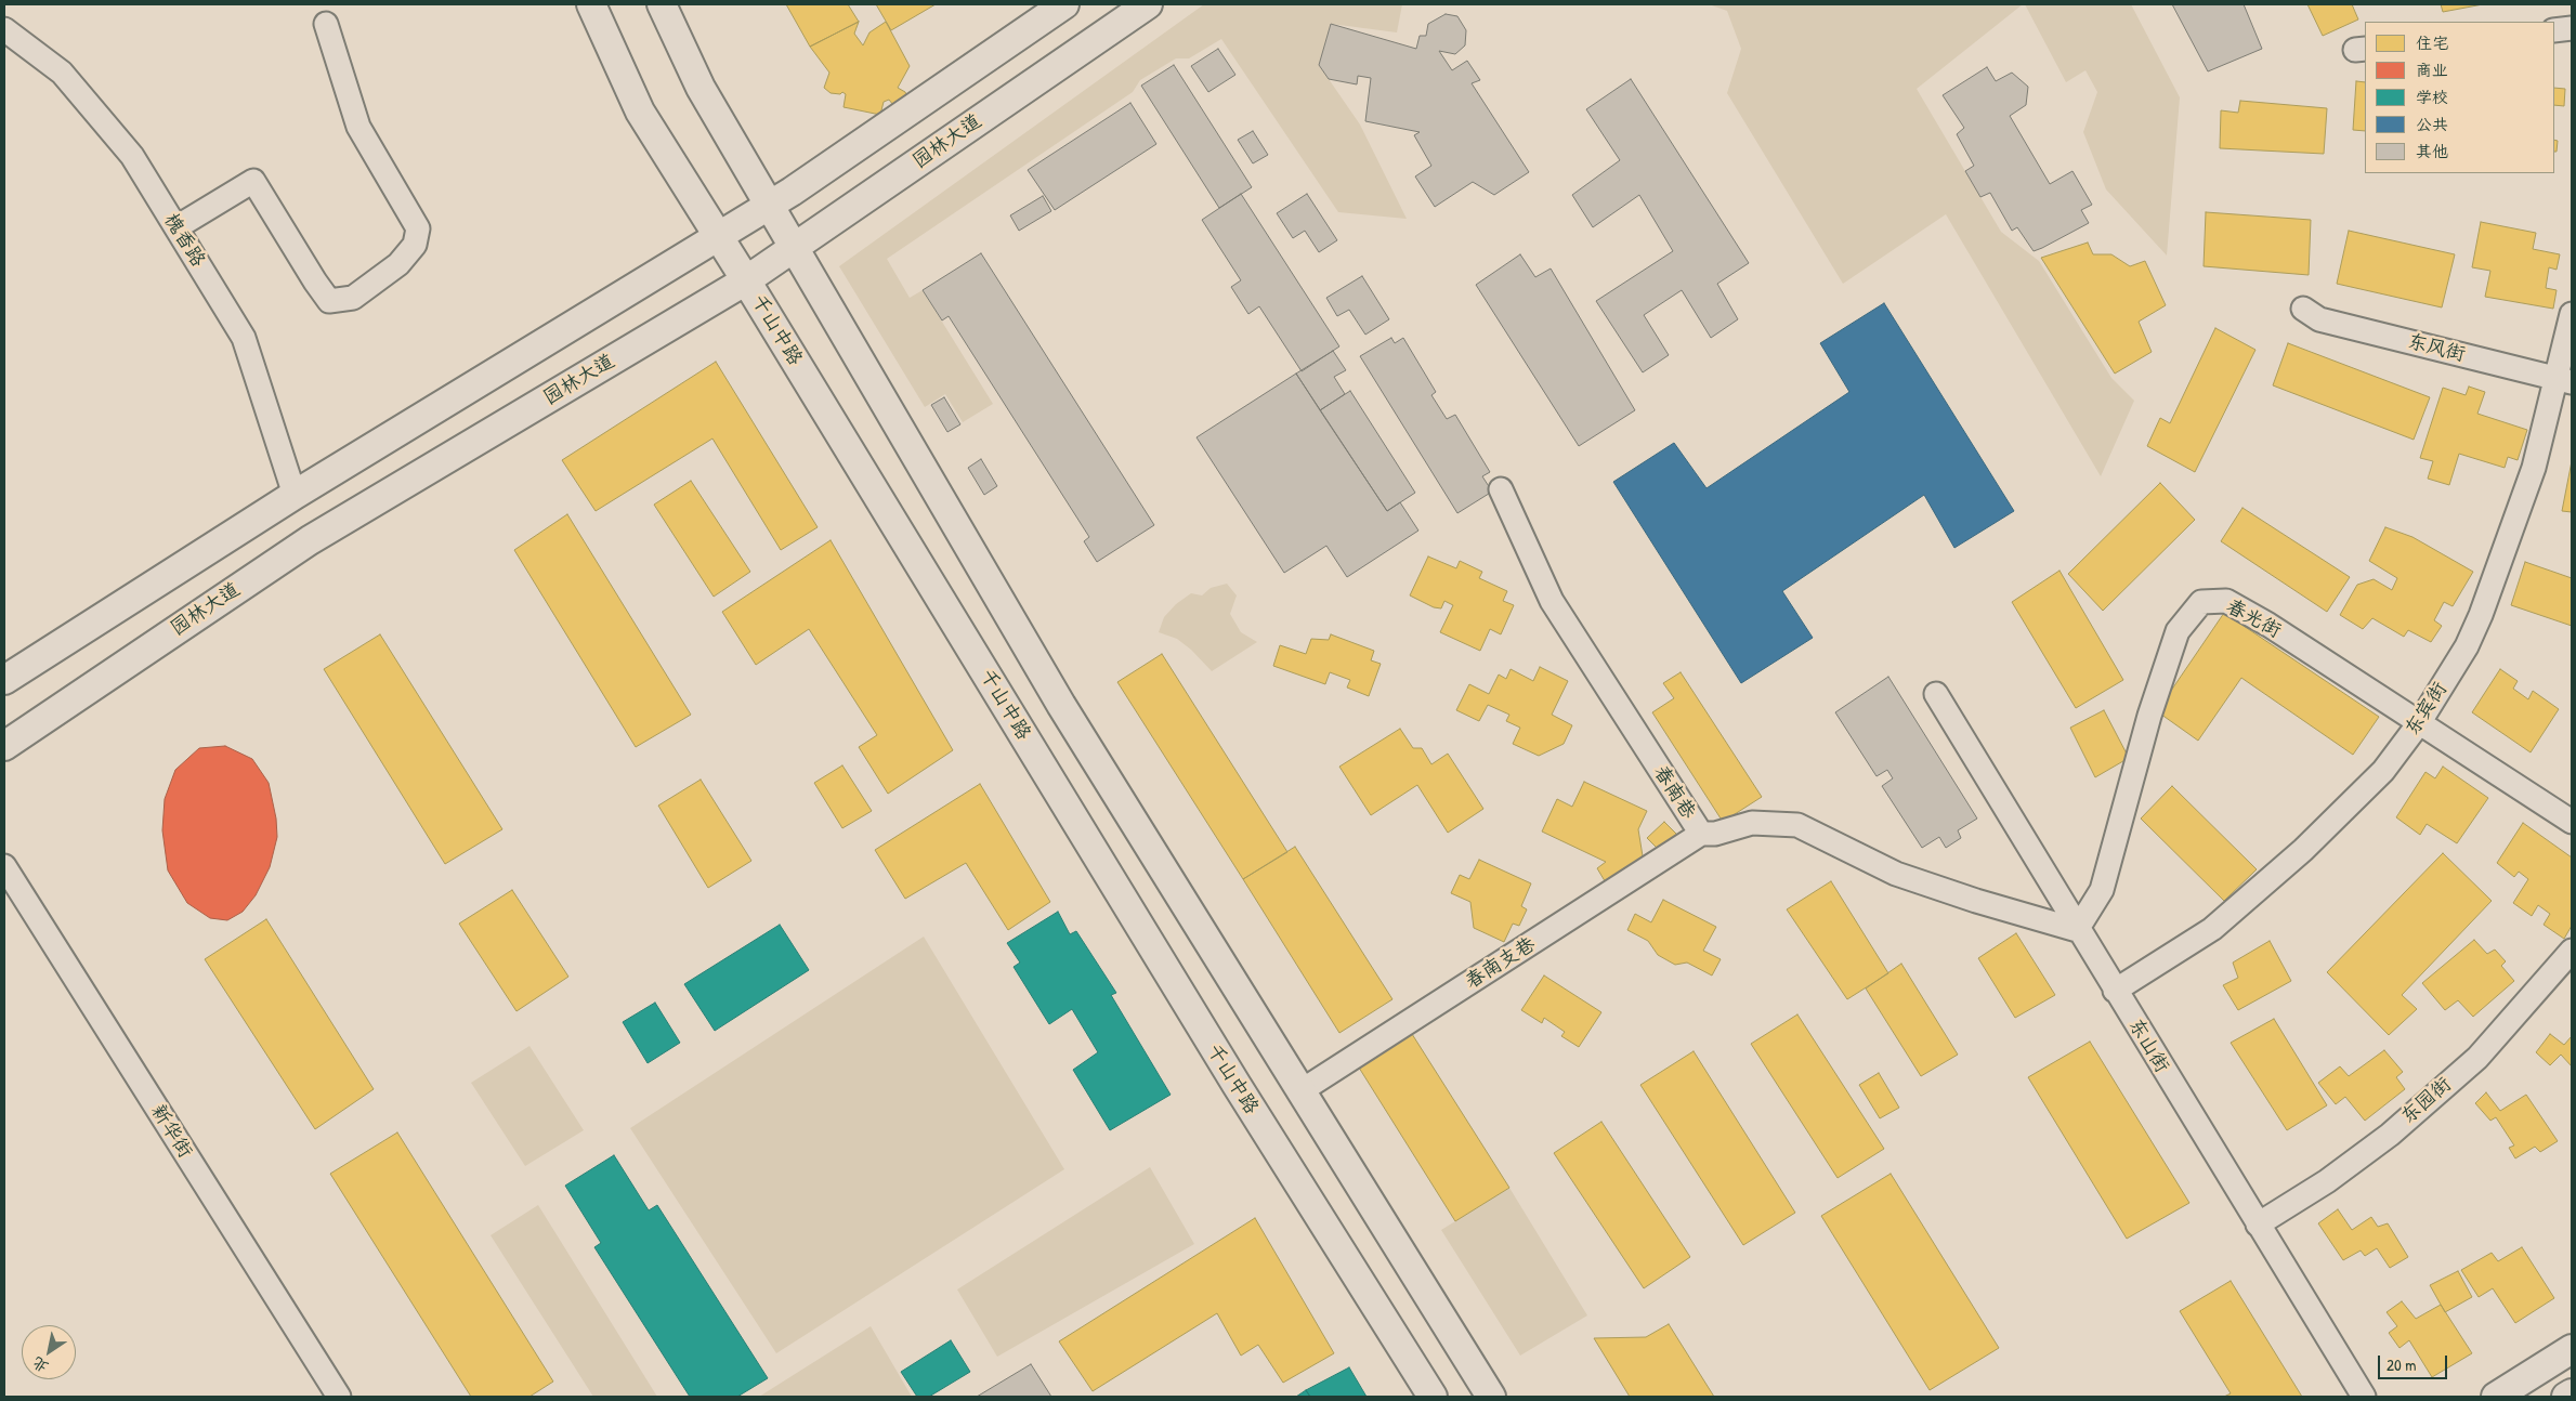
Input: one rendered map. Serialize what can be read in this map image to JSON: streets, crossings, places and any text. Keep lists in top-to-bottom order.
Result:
{
  "streets": {
    "main road": ["园林大道", "千山中路"],
    "street": [
      "槐香路",
      "东风街",
      "春光街",
      "东宾街",
      "春南巷",
      "春南支巷",
      "东山街",
      "东园街",
      "新华街"
    ]
  },
  "crossings": [
    ["园林大道", "千山中路"],
    ["东风街", "东宾街"],
    ["春光街", "东宾街"],
    ["春光街", "春南巷"],
    ["春光街", "东山街"],
    ["东宾街", "东山街"],
    ["春南巷", "春南支巷"],
    ["春南巷", "东山街"],
    ["东山街", "东园街"]
  ],
  "legend": [
    "住宅",
    "商业",
    "学校",
    "公共",
    "其他"
  ],
  "scale_bar": "20 m",
  "north": "bottom left"
}
